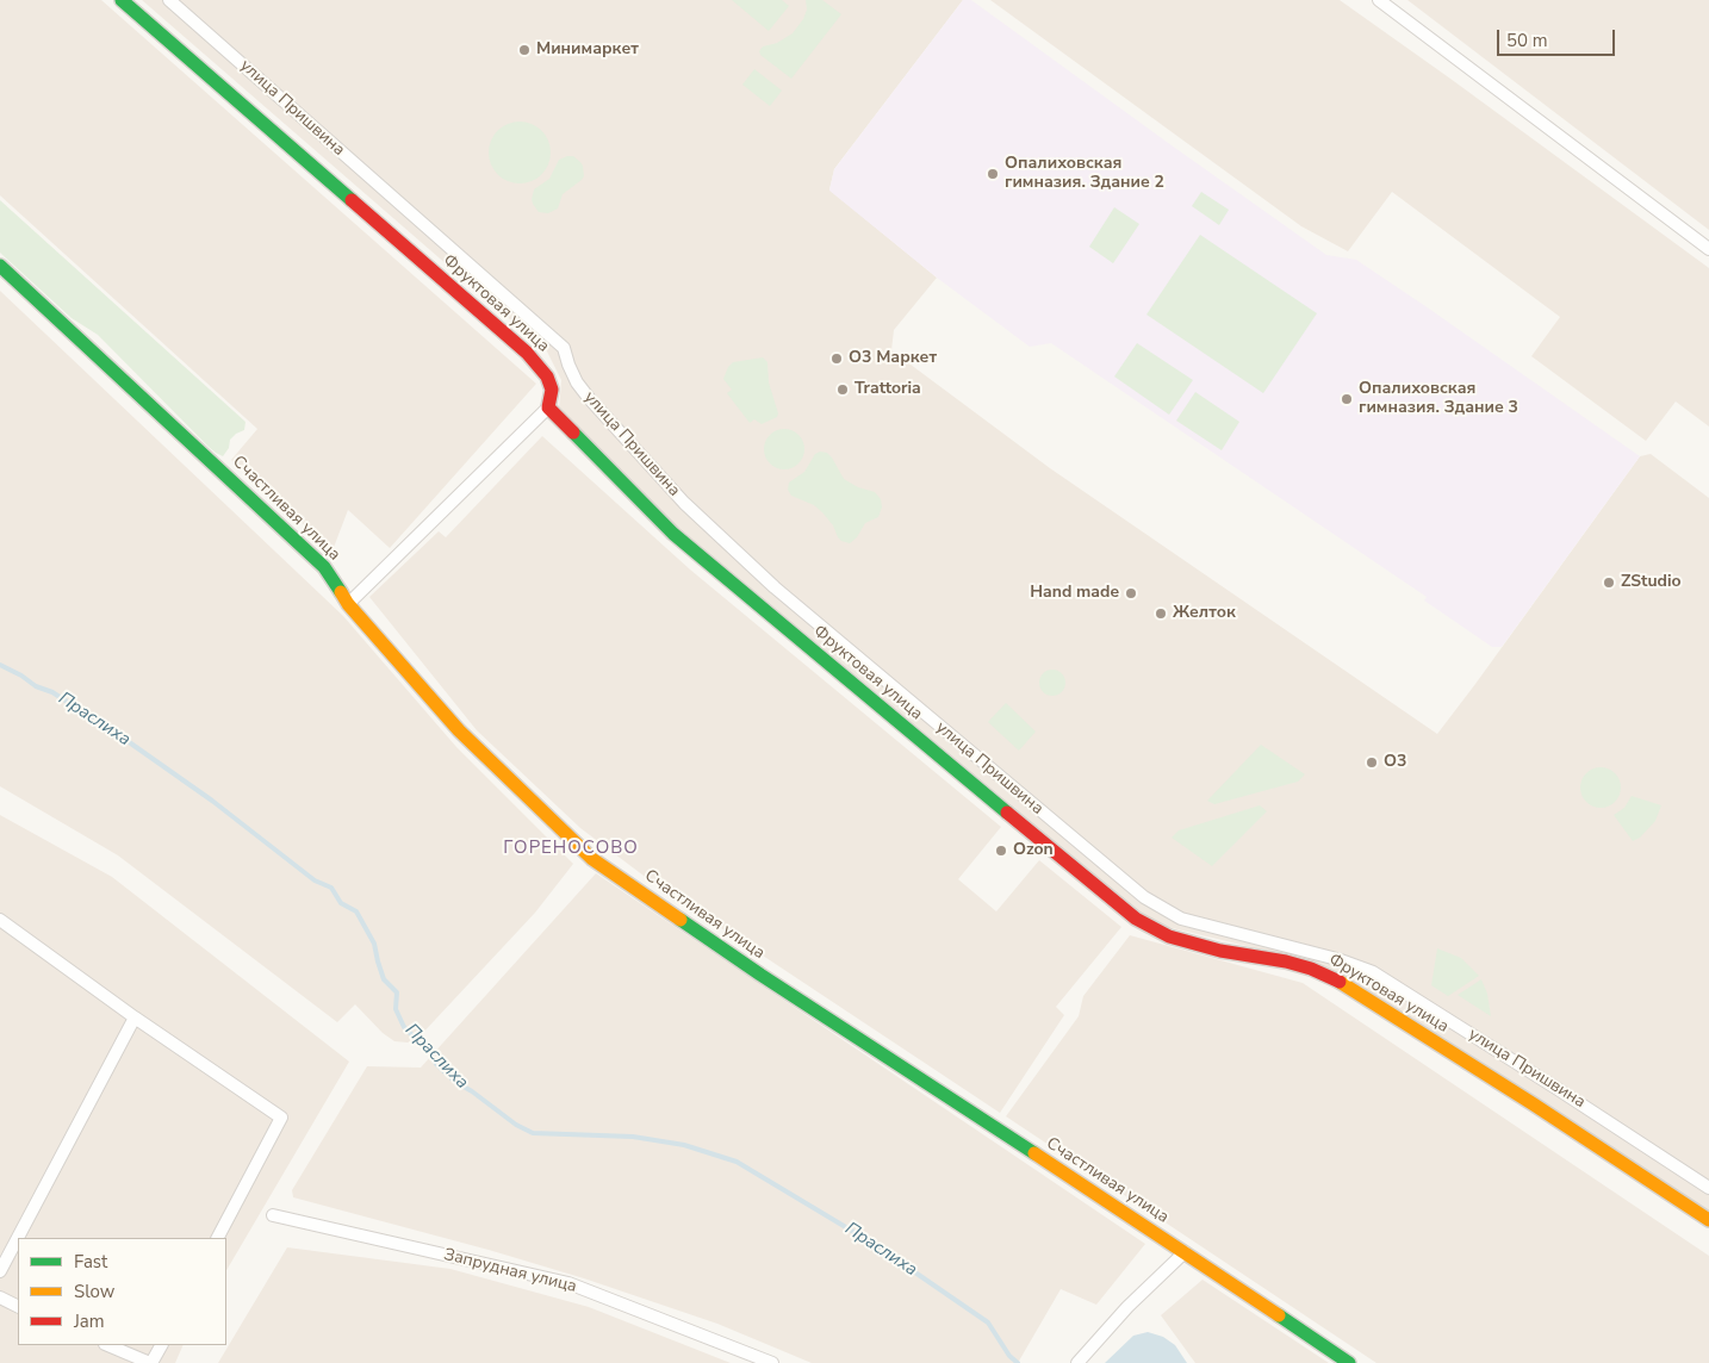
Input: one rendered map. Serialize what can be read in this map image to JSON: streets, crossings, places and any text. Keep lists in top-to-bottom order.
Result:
{
  "streets": {
    "street": [
      "улица Пришвина",
      "Фруктовая улица",
      "Счастливая улица",
      "Запрудная улица"
    ]
  },
  "districts": ["ГОРЕНОСОВО"],
  "water": ["Праслиха"],
  "places": [
    "Минимаркет",
    "Опалиховская гимназия. Здание 2",
    "О3 Маркет",
    "Trattoria",
    "Опалиховская гимназия. Здание 3",
    "ZStudio",
    "Hand made",
    "Желток",
    "О3",
    "Ozon"
  ],
  "legend": ["Fast", "Slow", "Jam"],
  "scale_bar": "50 m"
}
